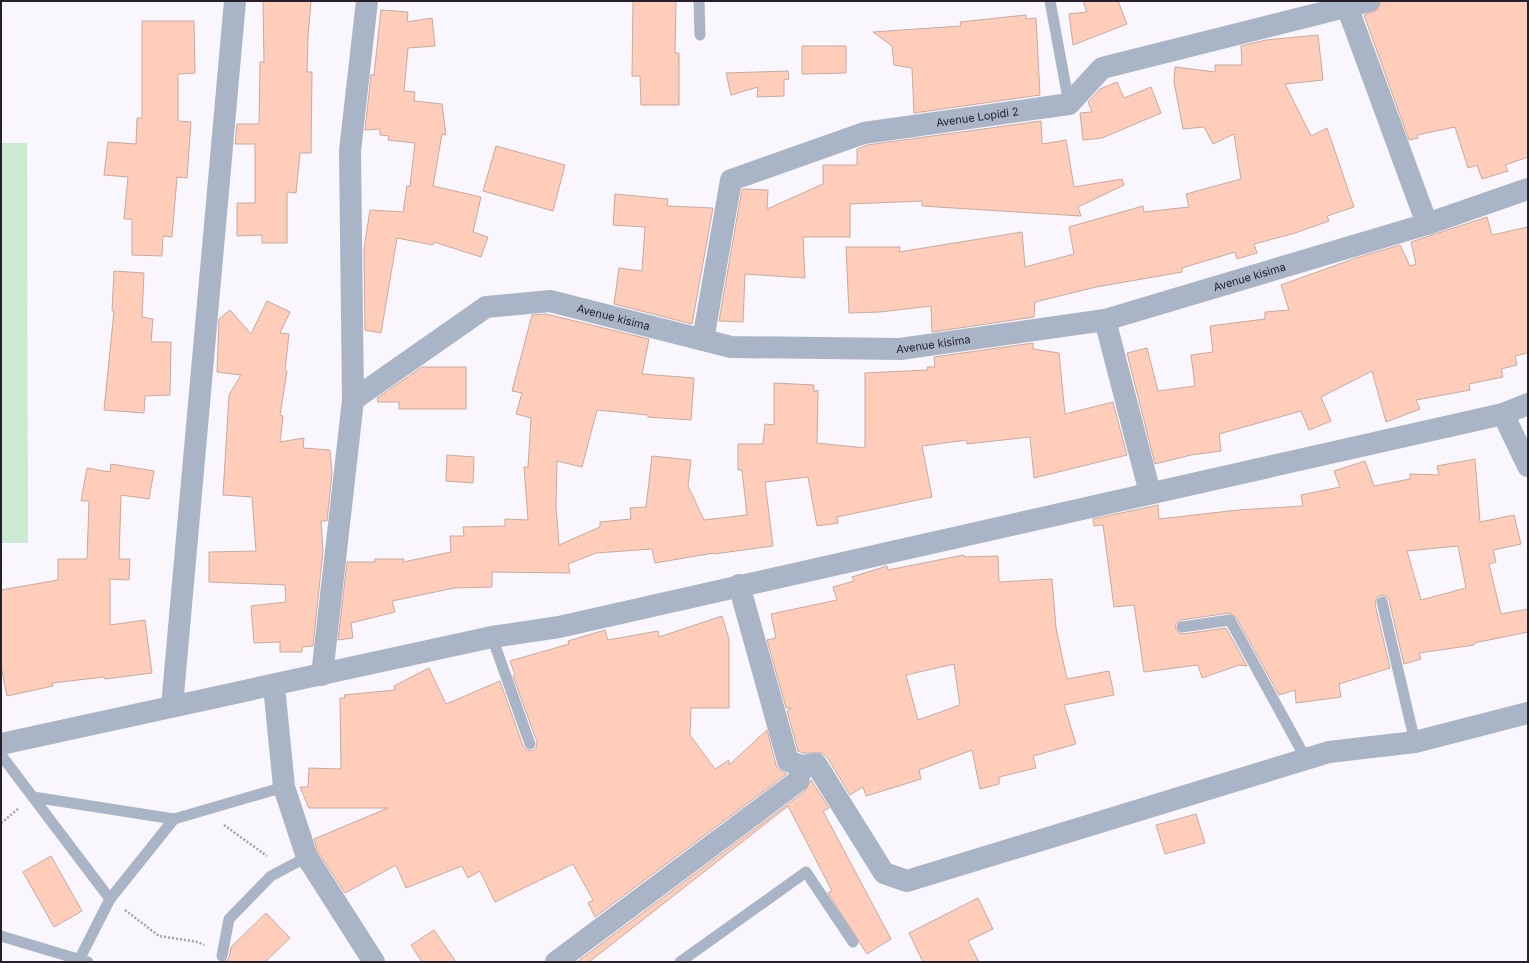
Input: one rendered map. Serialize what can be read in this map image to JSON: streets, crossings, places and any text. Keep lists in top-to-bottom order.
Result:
{
  "streets": {
    "street": ["Avenue Lopidi 2", "Avenue kisima"]
  },
  "crossings": [
    ["Avenue Lopidi 2", "Avenue kisima"]
  ]
}
